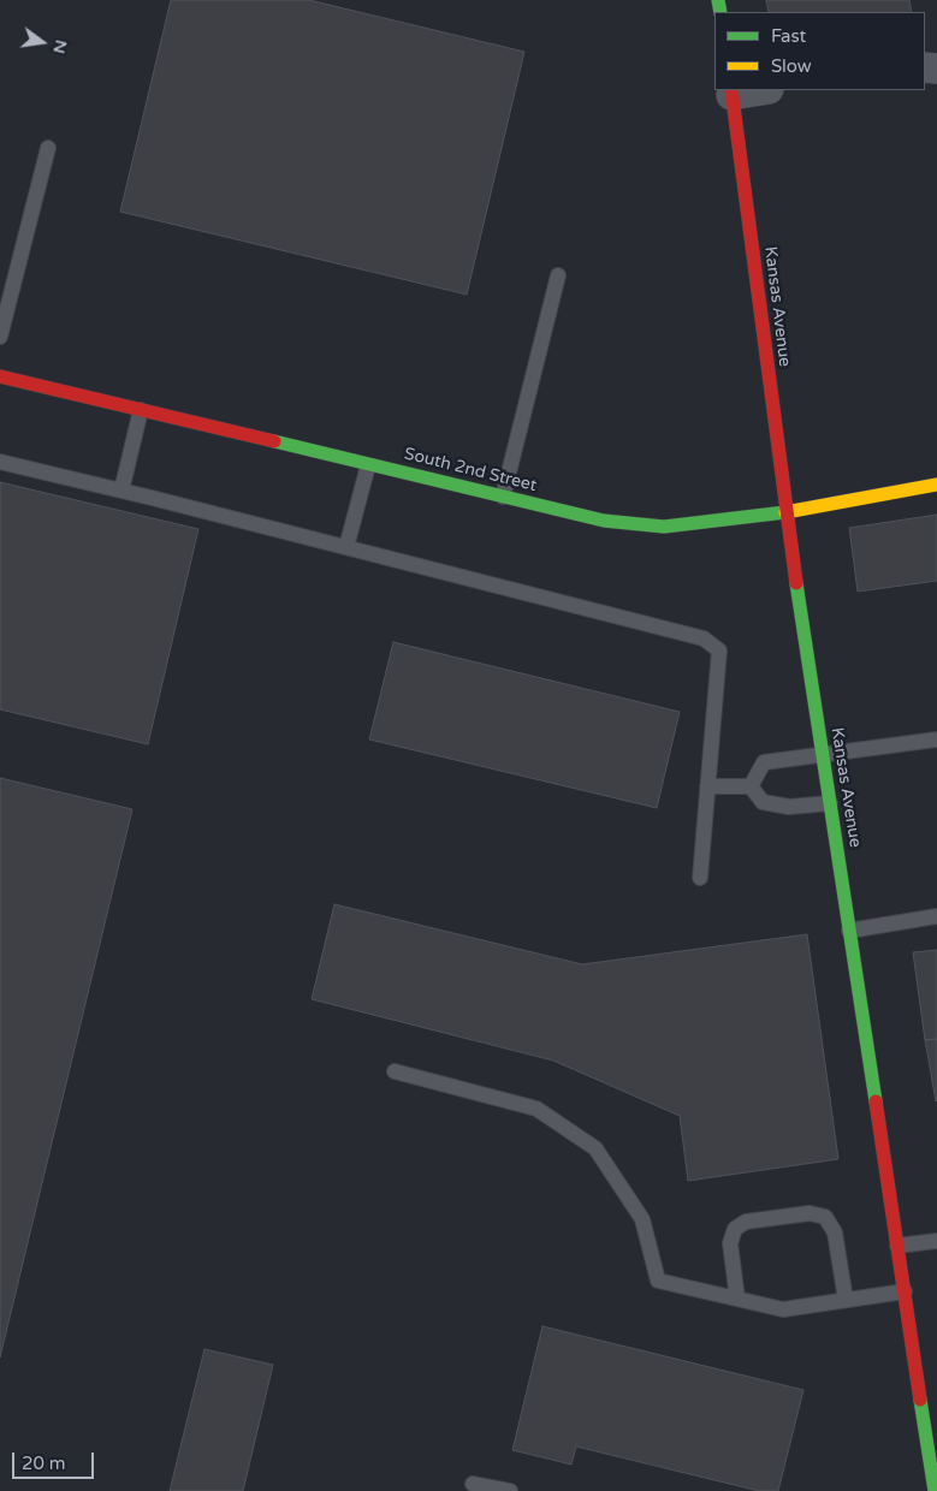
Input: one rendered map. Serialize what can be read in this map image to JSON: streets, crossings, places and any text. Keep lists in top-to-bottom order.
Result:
{
  "streets": {
    "main road": ["Kansas Avenue", "South 2nd Street"]
  },
  "crossings": [
    ["Kansas Avenue", "South 2nd Street"]
  ],
  "legend": ["Fast", "Slow"],
  "scale_bar": "20 m",
  "north": "right"
}
